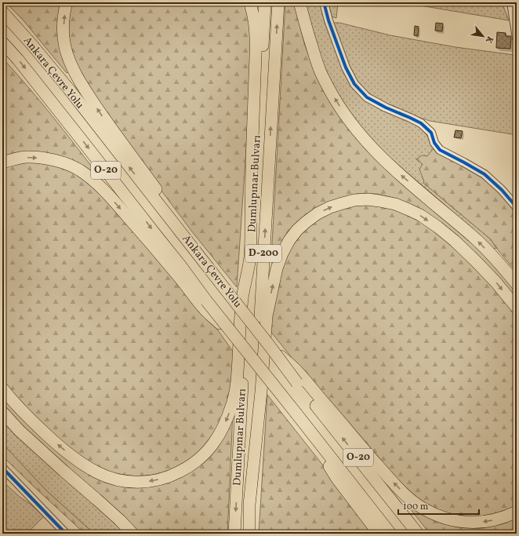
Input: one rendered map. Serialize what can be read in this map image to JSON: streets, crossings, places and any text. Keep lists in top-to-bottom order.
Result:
{
  "streets": {
    "highway": [
      "Ankara Çevre Yolu",
      "O-20",
      "Dumlupınar Bulvarı",
      "D-200"
    ]
  },
  "scale_bar": "100 m",
  "north": "bottom right"
}
